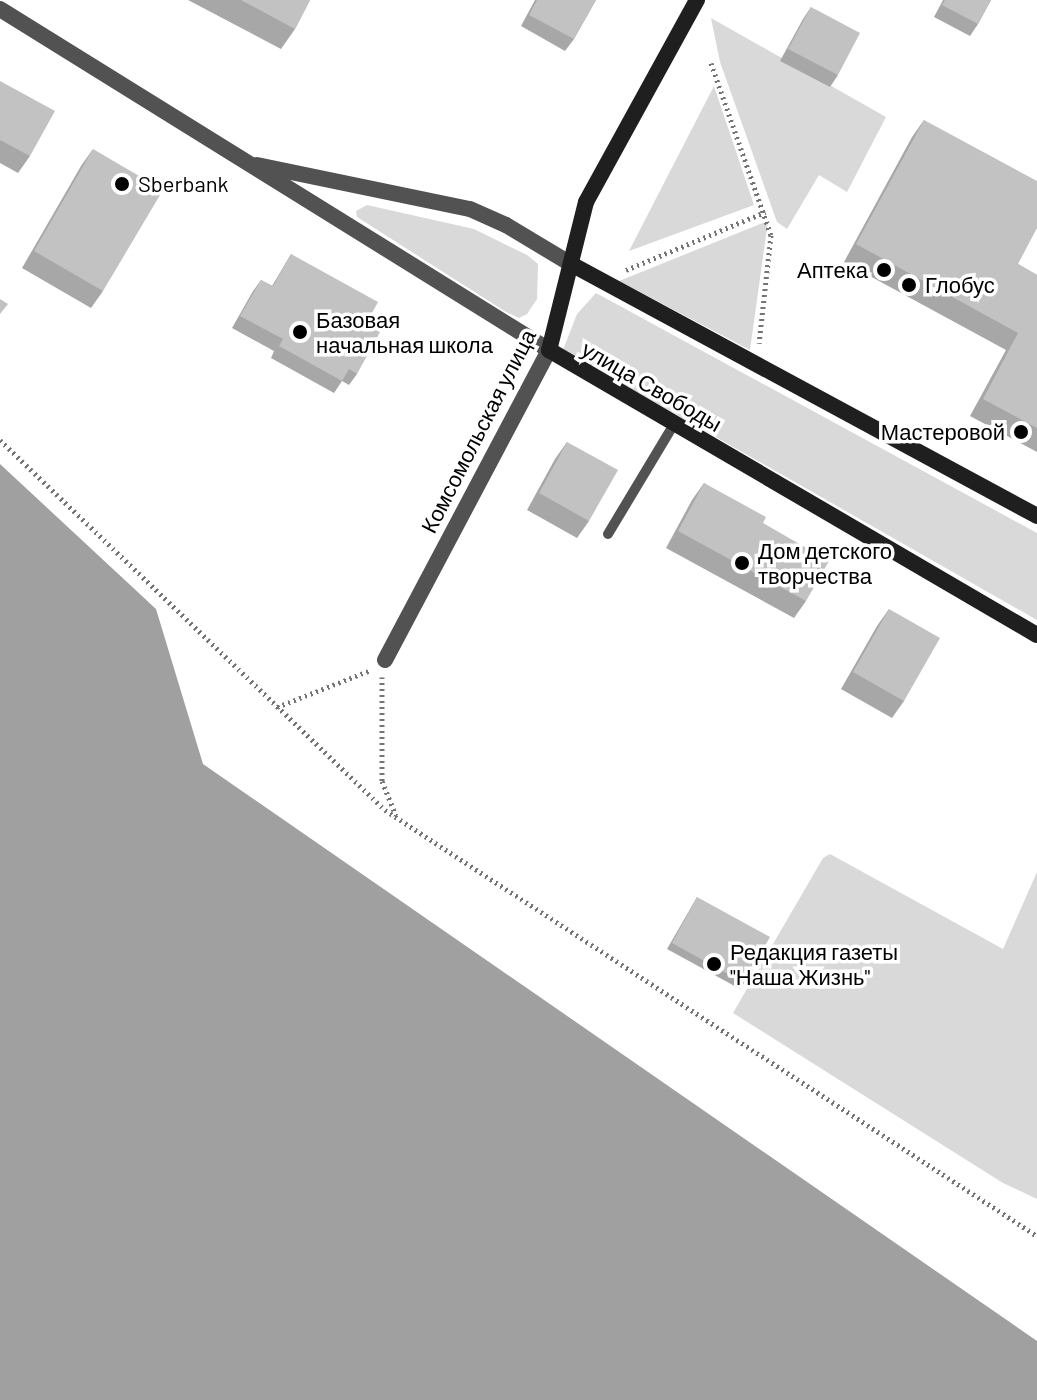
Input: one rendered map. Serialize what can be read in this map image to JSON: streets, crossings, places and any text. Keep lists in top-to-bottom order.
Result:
{
  "streets": {
    "main road": ["улица Свободы", "Комсомольская улица"]
  },
  "crossings": [
    ["улица Свободы", "Комсомольская улица"]
  ],
  "places": [
    "Sberbank",
    "Аптека",
    "Глобус",
    "Базовая начальная школа",
    "Мастеровой",
    "Дом детского творчества",
    "Редакция газеты \"Наша Жизнь\""
  ]
}
